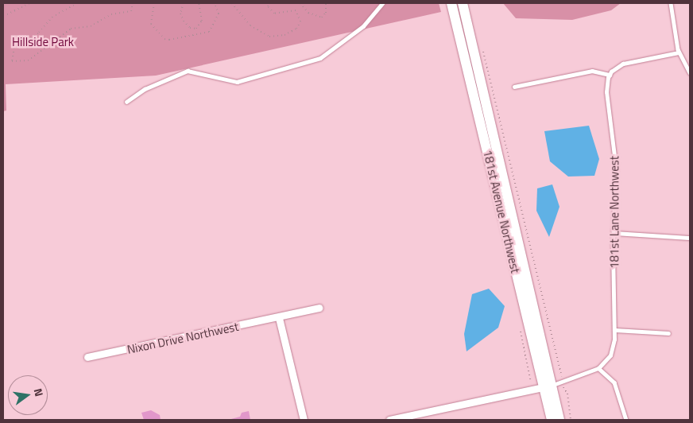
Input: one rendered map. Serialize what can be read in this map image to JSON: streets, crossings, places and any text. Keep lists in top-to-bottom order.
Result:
{
  "streets": {
    "main road": ["181st Avenue Northwest"],
    "street": ["Nixon Drive Northwest"],
    "lane": ["181st Lane Northwest"]
  },
  "crossings": [
    ["181st Avenue Northwest", "181st Lane Northwest"]
  ],
  "parks": ["Hillside Park"],
  "north": "right"
}
